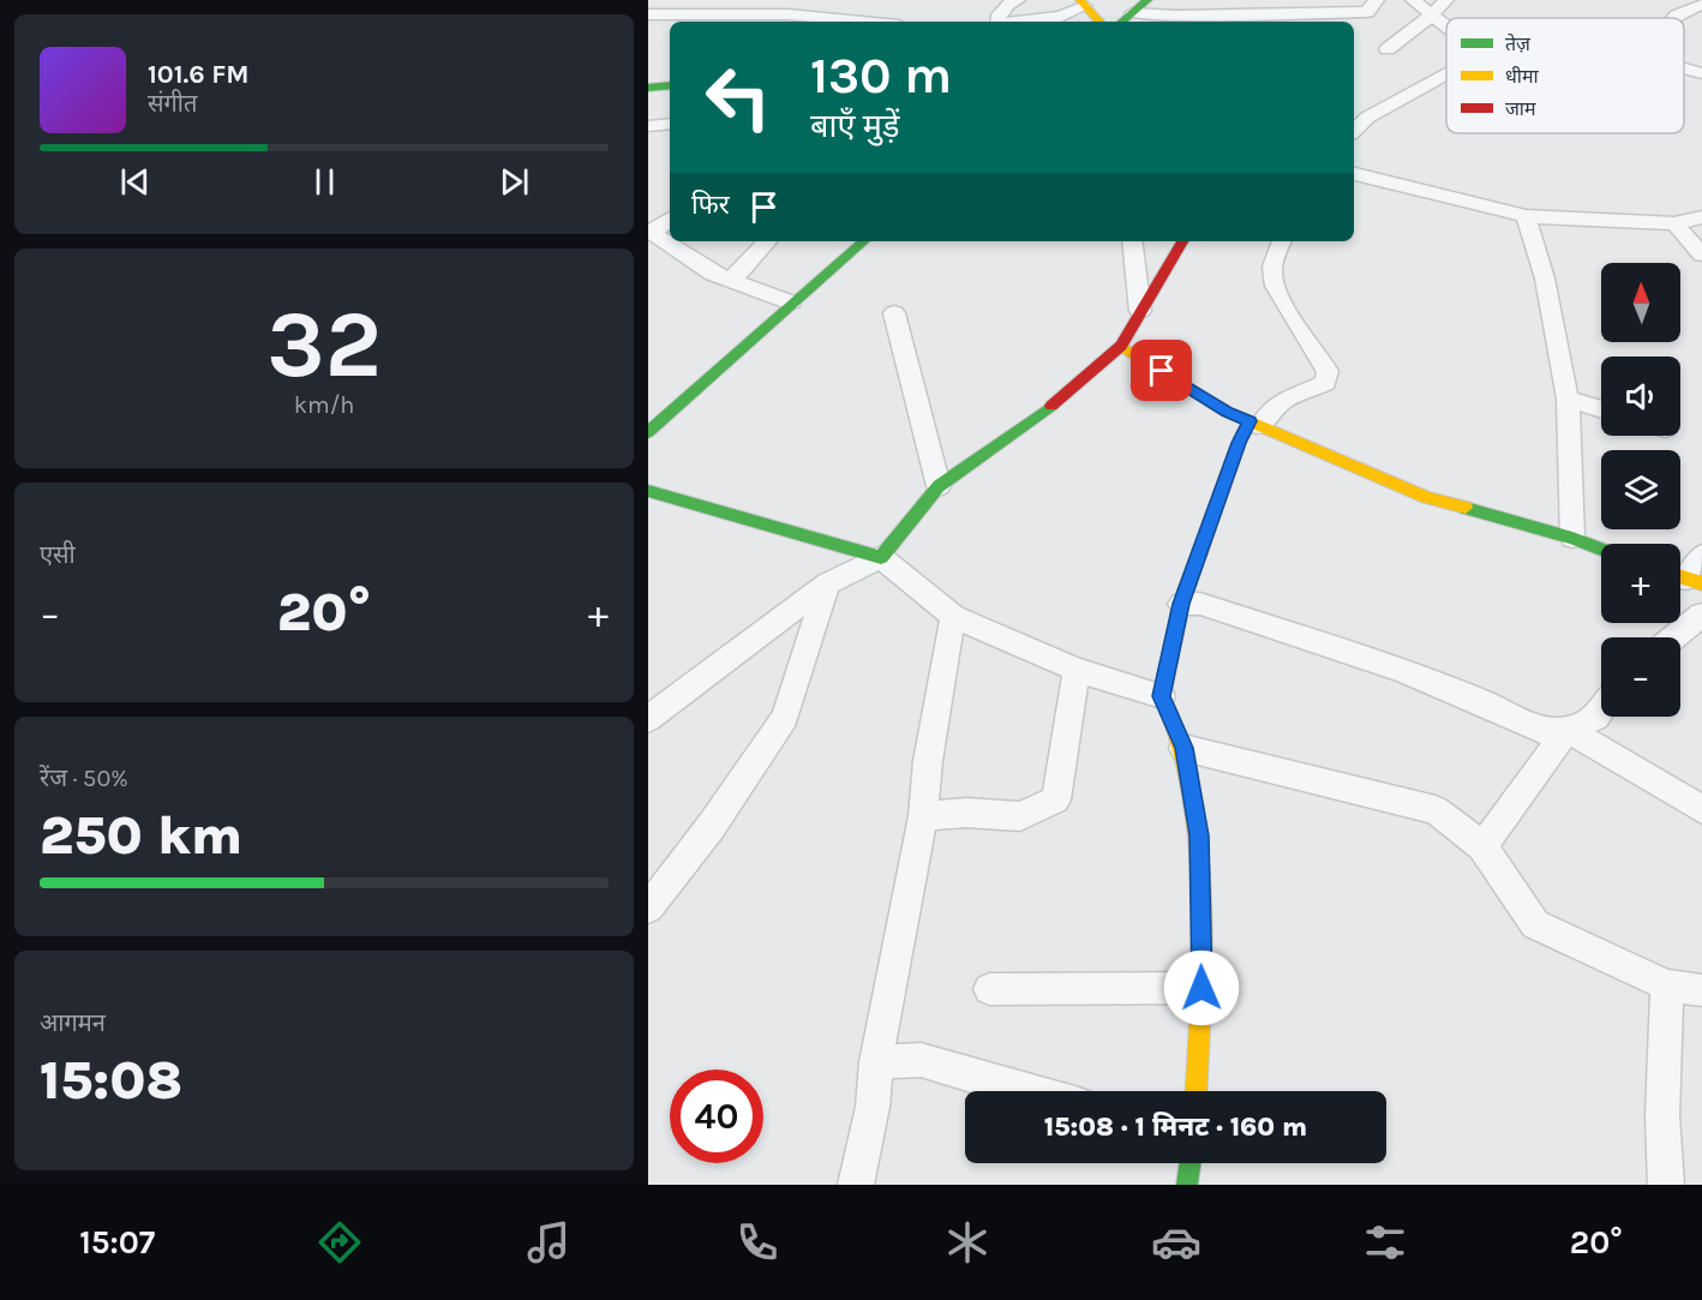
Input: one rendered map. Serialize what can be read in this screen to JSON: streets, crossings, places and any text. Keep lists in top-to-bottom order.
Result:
{
  "legend": ["तेज़", "धीमा", "जाम"],
  "north": "top",
  "page": {
    "turn": ["130 m", "बाएँ मुड़ें"],
    "song": ["101.6 FM", "संगीत"],
    "then": "फिर",
    "tile": [
      ["32", "km/h"],
      "एसी",
      ["रेंज · 50%", "250 km"],
      ["आगमन", "15:08"]
    ],
    "map_buttons": ["+", "−"],
    "heat": ["−", "20°", "+"],
    "limit": "40",
    "trip": "15:08 · 1 मिनट · 160 m",
    "tabs": ["15:07", "20°"]
  }
}
